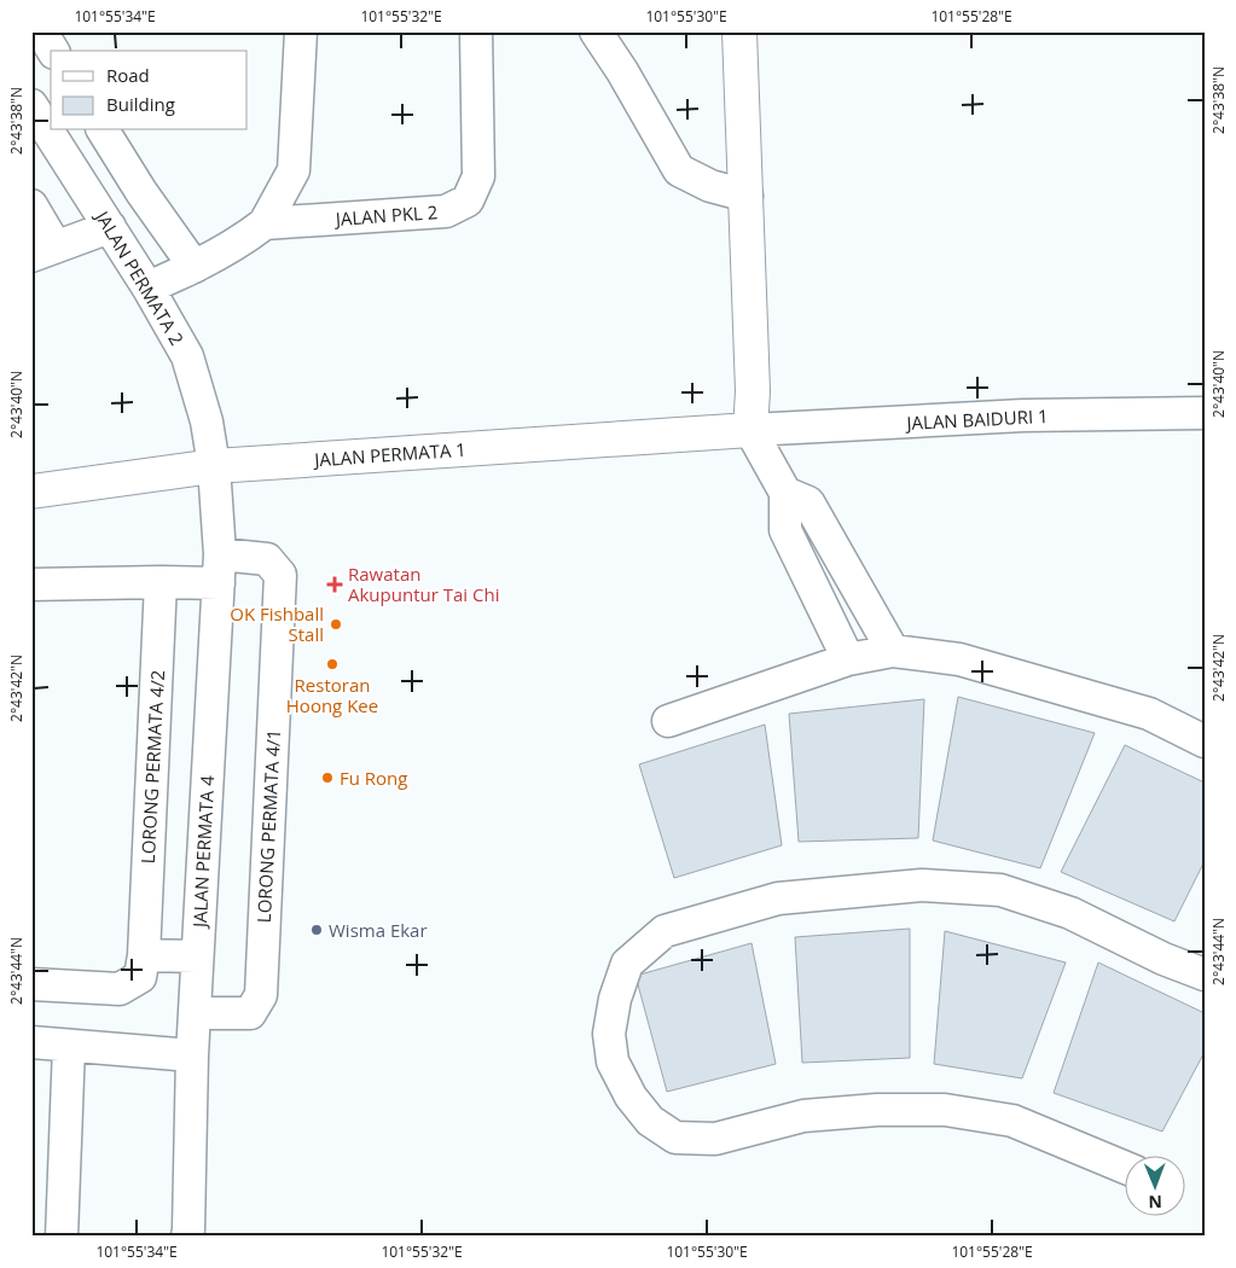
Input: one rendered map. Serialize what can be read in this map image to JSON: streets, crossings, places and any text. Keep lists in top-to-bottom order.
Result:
{
  "streets": {
    "main road": ["JALAN PERMATA 1"],
    "street": [
      "JALAN PKL 2",
      "JALAN PERMATA 2",
      "JALAN BAIDURI 1",
      "LORONG PERMATA 4/2",
      "LORONG PERMATA 4/1",
      "JALAN PERMATA 4"
    ]
  },
  "crossings": [
    ["JALAN PERMATA 2", "JALAN PERMATA 1"],
    ["JALAN PERMATA 2", "JALAN PERMATA 4"],
    ["JALAN BAIDURI 1", "JALAN PERMATA 1"],
    ["JALAN PERMATA 1", "JALAN PERMATA 4"],
    ["LORONG PERMATA 4/1", "JALAN PERMATA 4"]
  ],
  "places": {
    "health": ["Rawatan Akupuntur Tai Chi"],
    "other": [
      "OK Fishball Stall",
      "Restoran Hoong Kee",
      "Fu Rong",
      "Wisma Ekar"
    ]
  },
  "legend": ["Road", "Building"],
  "north": "bottom",
  "coordinates": [
    "101°55'34\"E",
    "101°55'32\"E",
    "101°55'30\"E",
    "101°55'28\"E",
    "2°43'38\"N",
    "2°43'40\"N",
    "2°43'42\"N",
    "2°43'44\"N"
  ]
}
